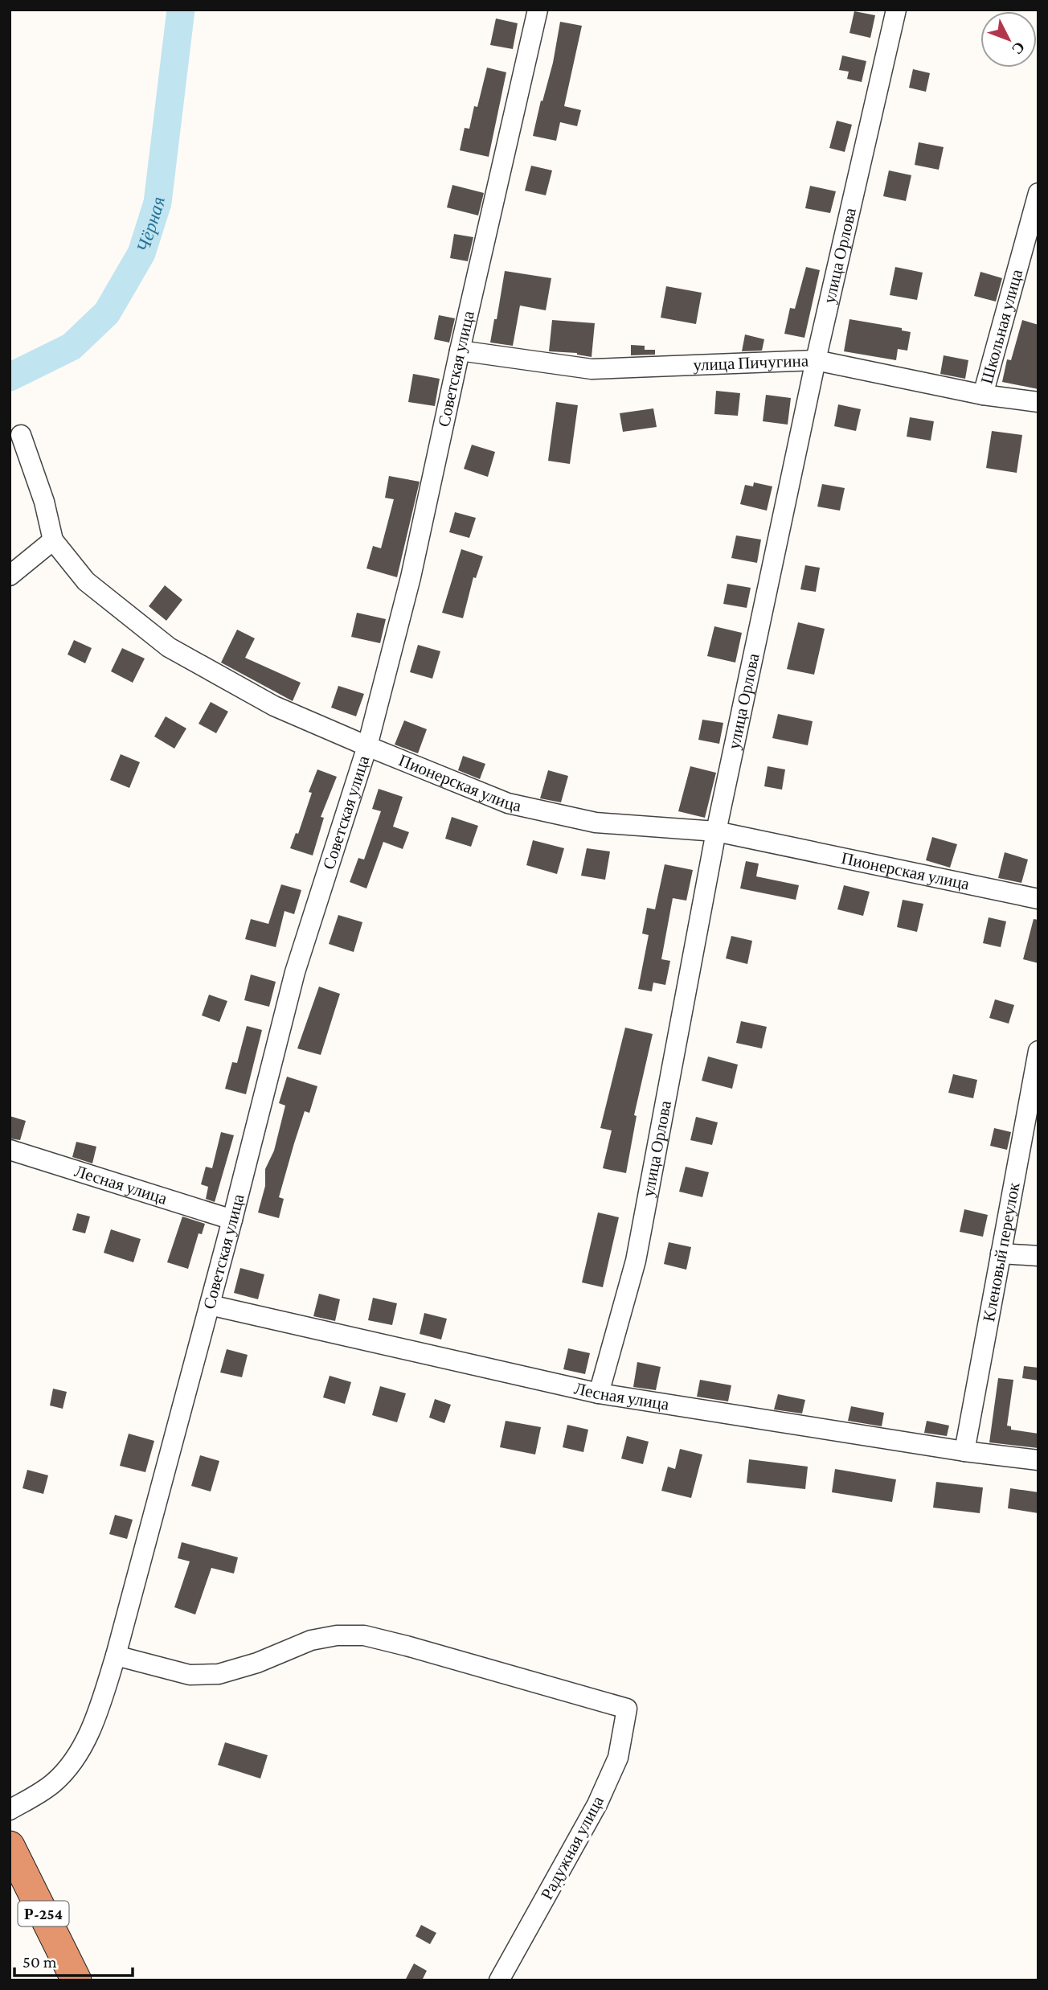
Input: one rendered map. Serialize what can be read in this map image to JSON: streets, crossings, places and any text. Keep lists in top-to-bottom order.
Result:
{
  "streets": {
    "highway": ["Р-254"],
    "street": [
      "улица Орлова",
      "Школьная улица",
      "улица Пичугина",
      "Советская улица",
      "Пионерская улица",
      "Лесная улица",
      "Кленовый переулок",
      "Радужная улица"
    ]
  },
  "crossings": [
    ["улица Орлова", "улица Пичугина"],
    ["улица Орлова", "Пионерская улица"],
    ["улица Орлова", "Лесная улица"],
    ["Школьная улица", "улица Пичугина"],
    ["улица Пичугина", "Советская улица"],
    ["Советская улица", "Пионерская улица"],
    ["Советская улица", "Лесная улица"],
    ["Советская улица", "Радужная улица"],
    ["Лесная улица", "Кленовый переулок"]
  ],
  "water": ["Чёрная"],
  "scale_bar": "50 m",
  "north": "bottom right"
}
